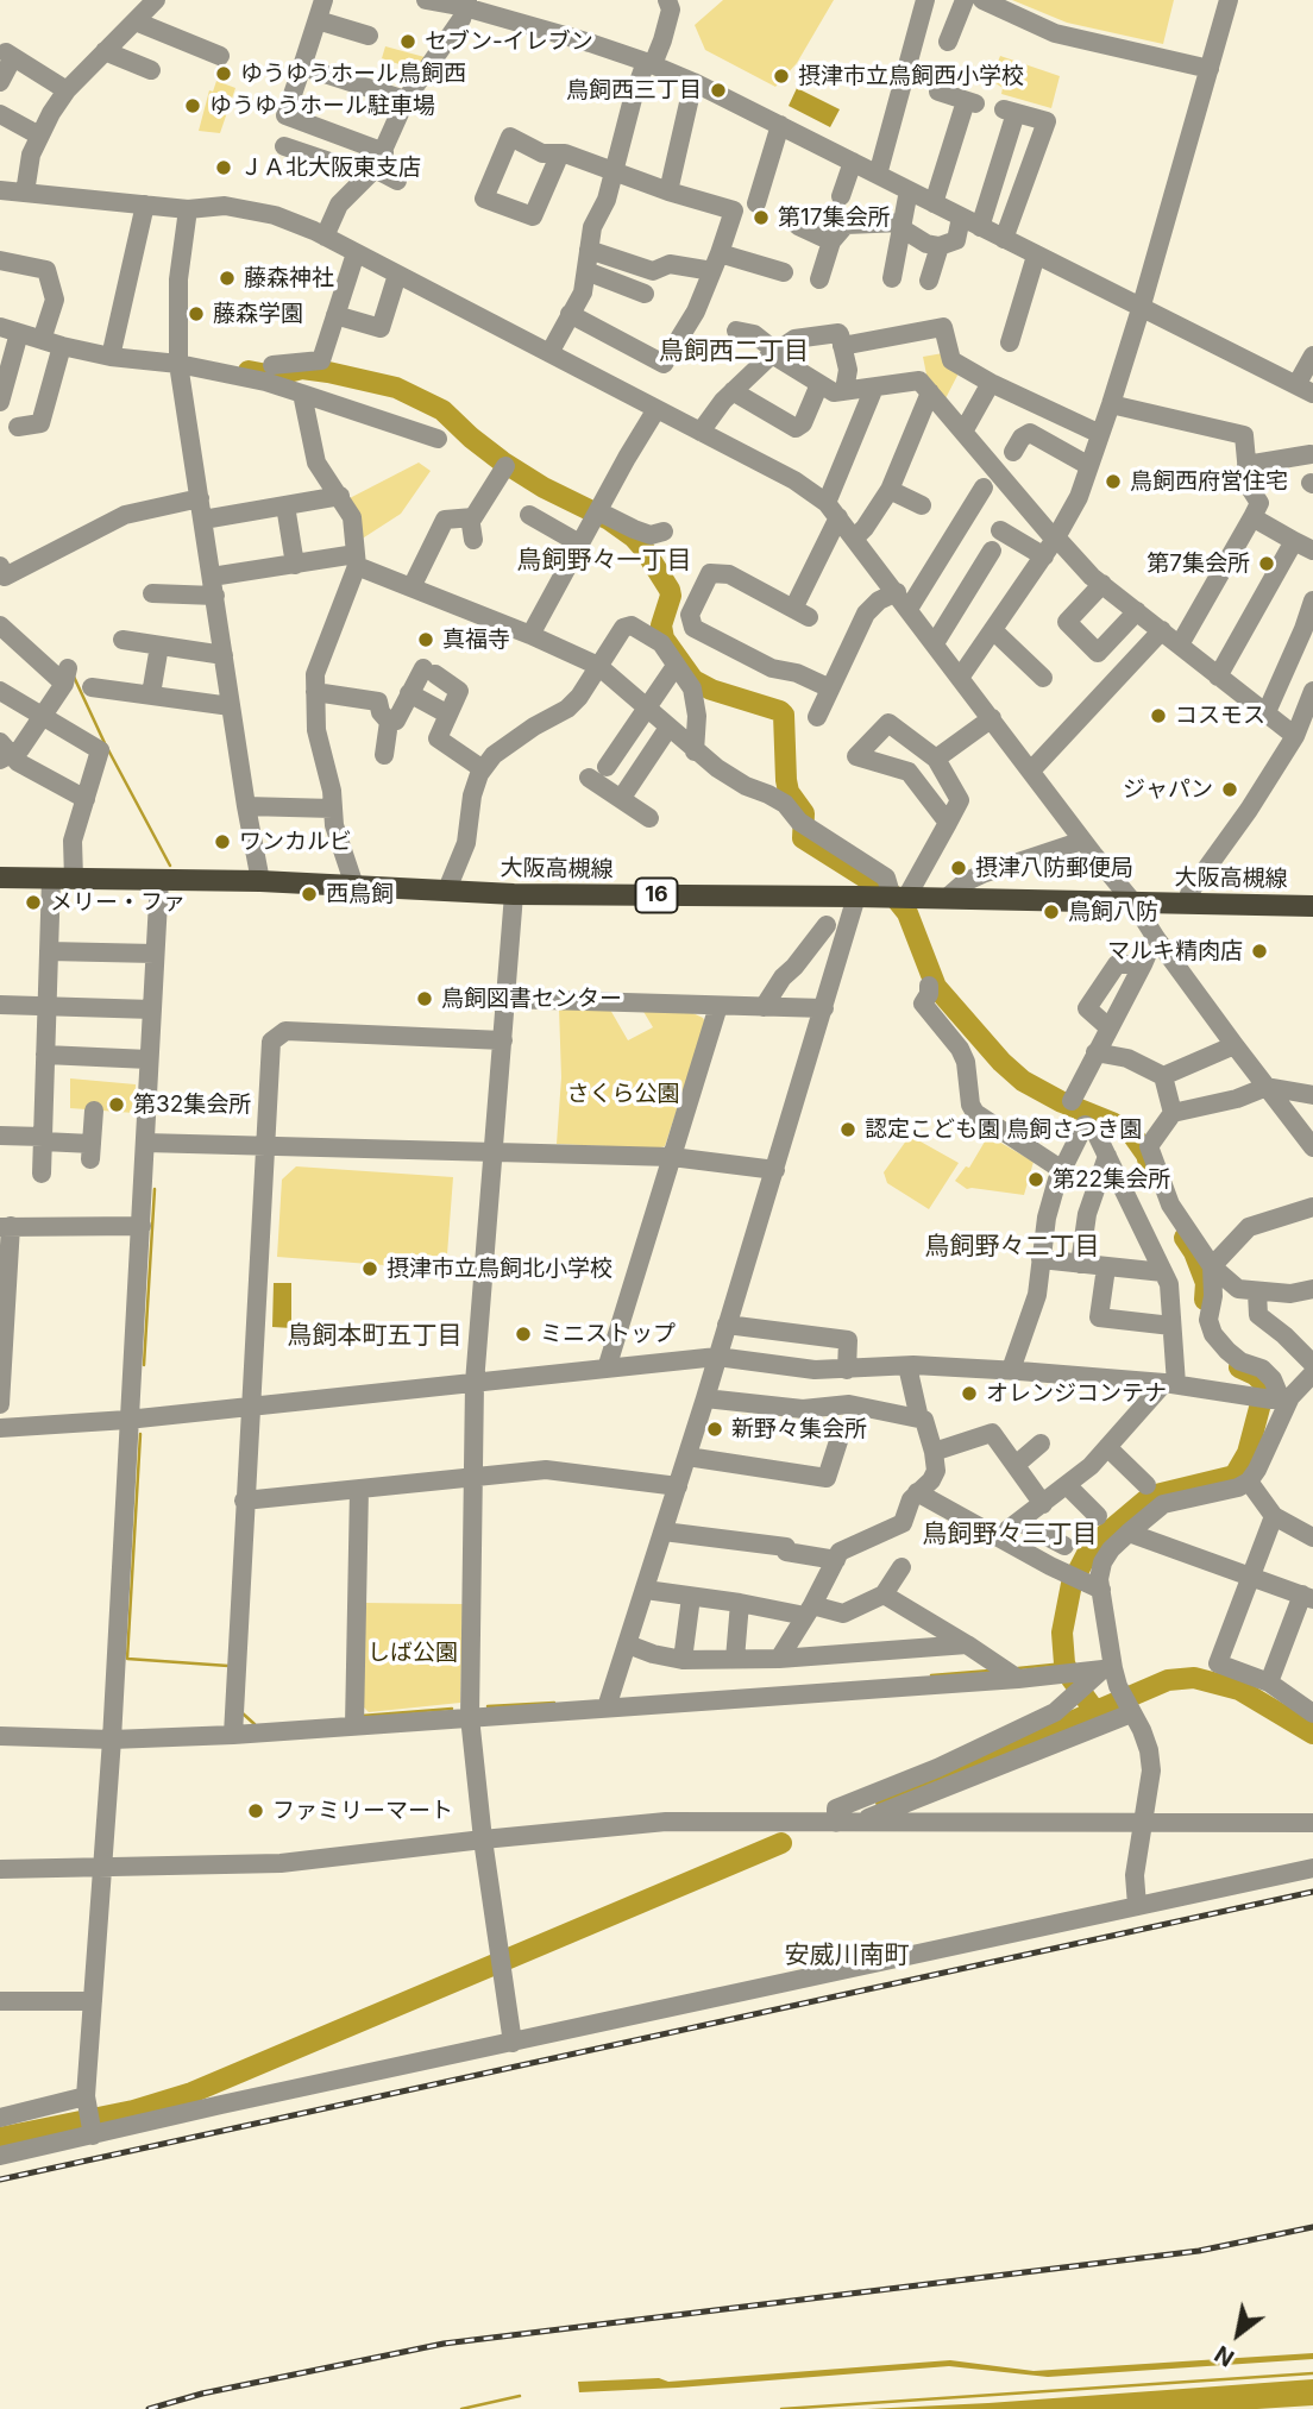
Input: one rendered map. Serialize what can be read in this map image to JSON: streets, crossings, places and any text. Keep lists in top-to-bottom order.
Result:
{
  "streets": {
    "main road": ["大阪高槻線", "16"]
  },
  "districts": [
    "鳥飼西二丁目",
    "鳥飼野々一丁目",
    "鳥飼野々二丁目",
    "鳥飼本町五丁目",
    "鳥飼野々三丁目",
    "安威川南町"
  ],
  "parks": ["さくら公園", "しば公園"],
  "places": [
    "セブン-イレブン",
    "ゆうゆうホール鳥飼西",
    "摂津市立鳥飼西小学校",
    "鳥飼西三丁目",
    "ゆうゆうホール駐車場",
    "ＪＡ北大阪東支店",
    "第17集会所",
    "藤森神社",
    "藤森学園",
    "鳥飼西府営住宅",
    "第7集会所",
    "真福寺",
    "コスモス",
    "ジャパン",
    "ワンカルビ",
    "摂津八防郵便局",
    "西鳥飼",
    "メリー・ファ",
    "鳥飼八防",
    "マルキ精肉店",
    "鳥飼図書センター",
    "第32集会所",
    "認定こども園 鳥飼さつき園",
    "第22集会所",
    "摂津市立鳥飼北小学校",
    "ミニストップ",
    "オレンジコンテナ",
    "新野々集会所",
    "ファミリーマート"
  ],
  "north": "bottom left"
}
